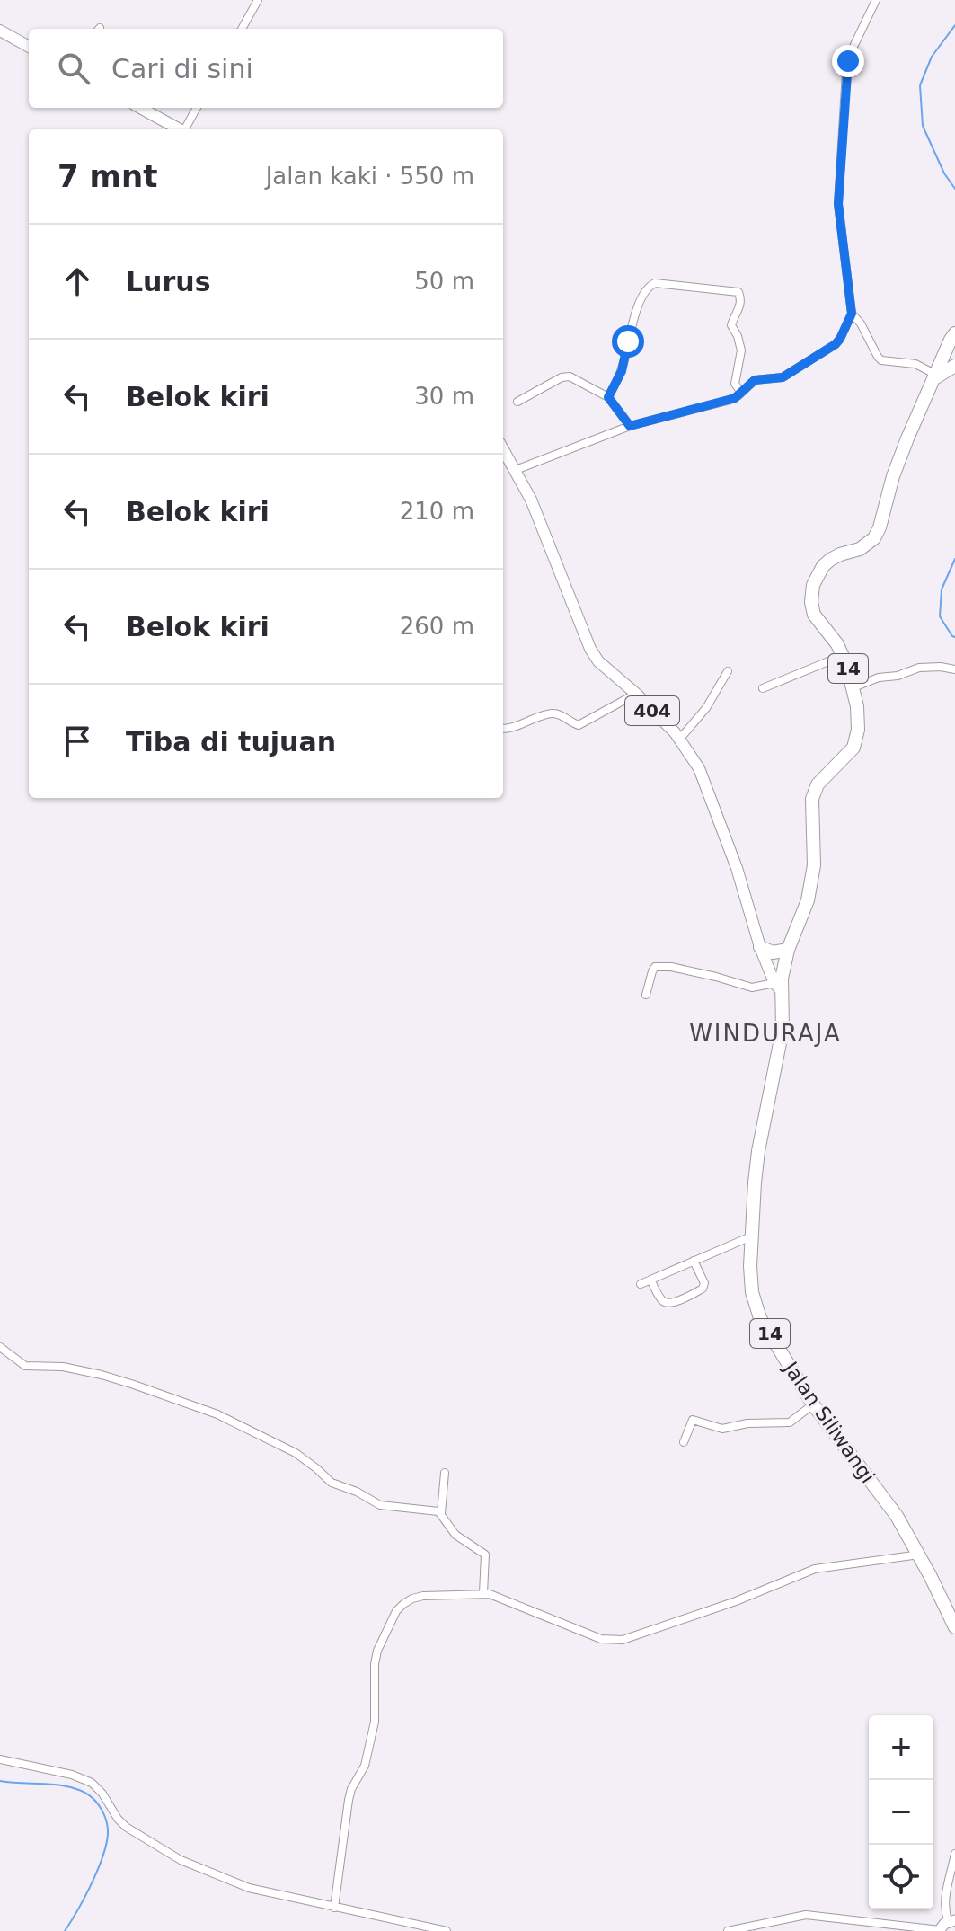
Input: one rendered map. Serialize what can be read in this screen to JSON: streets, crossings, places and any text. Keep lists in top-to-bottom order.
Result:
{
  "streets": {
    "highway": ["14", "Jalan Siliwangi"],
    "main road": ["404"]
  },
  "crossings": [
    ["14", "404"],
    ["14", "Jalan Siliwangi"],
    ["404", "Jalan Siliwangi"]
  ],
  "districts": ["WINDURAJA"],
  "page": {
    "search": "Cari di sini",
    "heading": ["7 mnt", "Jalan kaki · 550 m"],
    "list": [
      ["Lurus", "50 m"],
      ["Belok kiri", "30 m"],
      ["Belok kiri", "210 m"],
      ["Belok kiri", "260 m"],
      "Tiba di tujuan"
    ],
    "map_buttons": ["+", "−"]
  }
}
